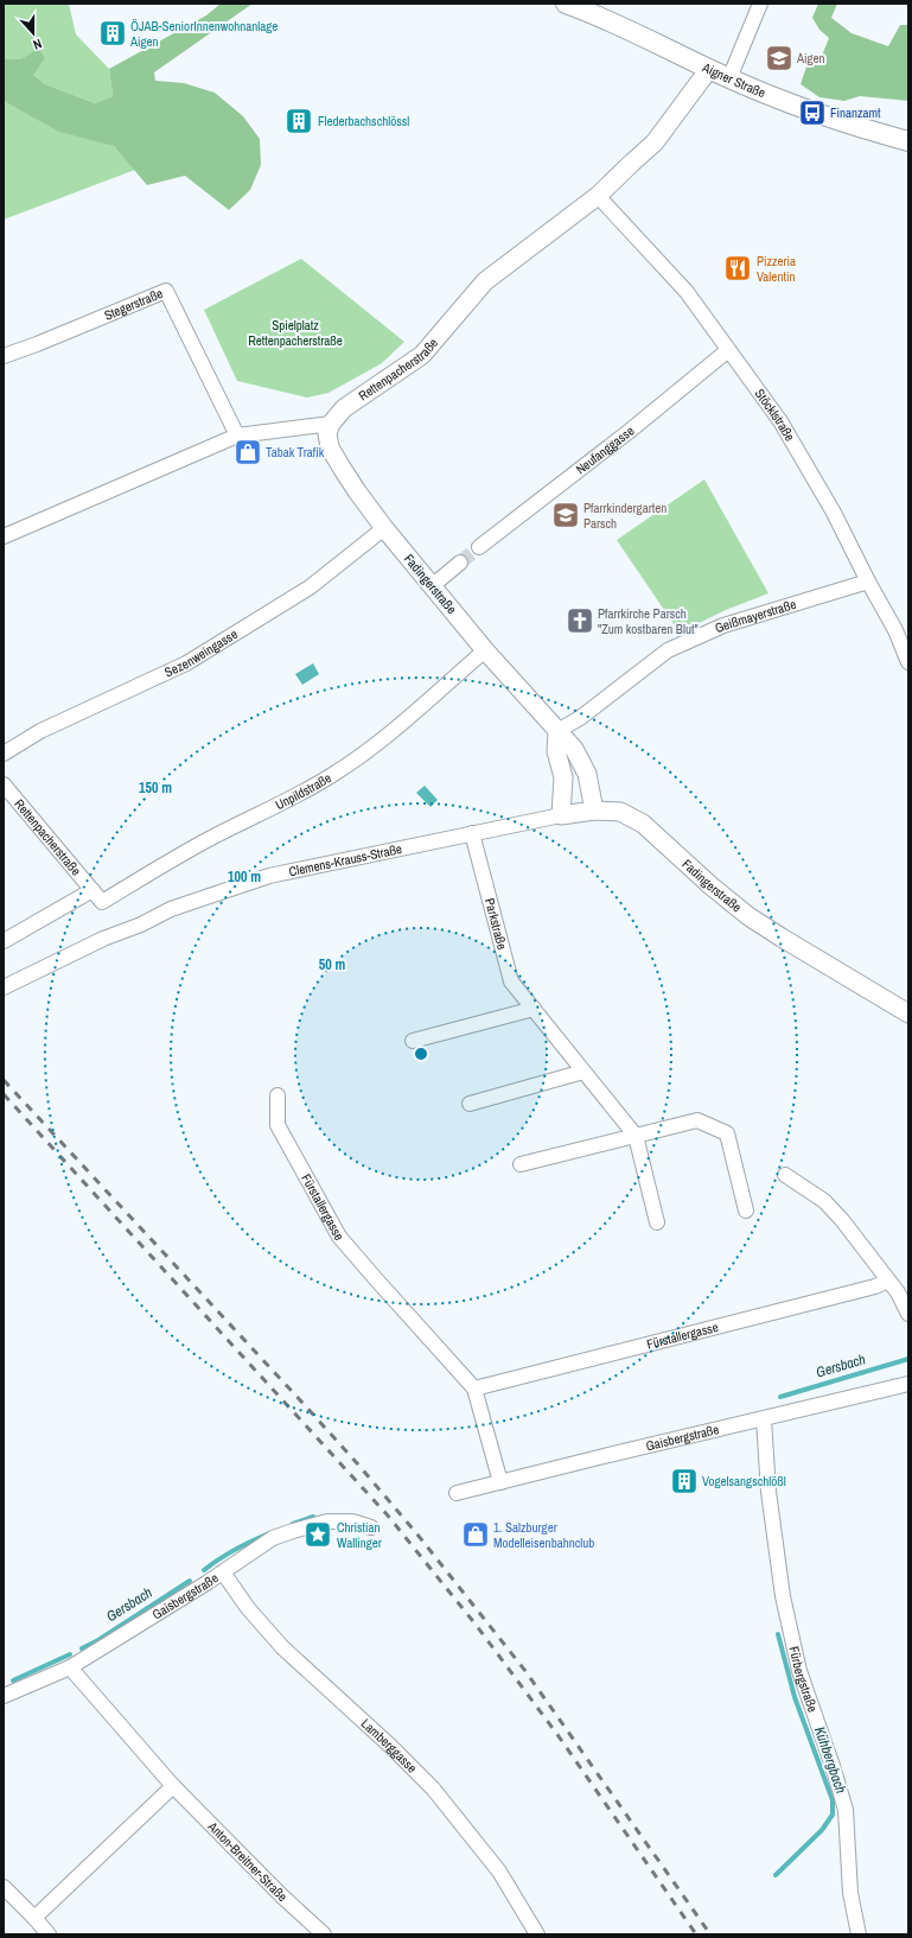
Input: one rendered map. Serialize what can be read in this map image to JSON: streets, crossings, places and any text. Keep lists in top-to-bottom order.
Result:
{
  "streets": {
    "main road": ["Aigner Straße"],
    "street": [
      "Stegerstraße",
      "Rettenpacherstraße",
      "Stöcklstraße",
      "Neufanggasse",
      "Fadingerstraße",
      "Geißmayerstraße",
      "Sezenweingasse",
      "Unpildstraße",
      "Clemens-Krauss-Straße",
      "Parkstraße",
      "Fürstallergasse",
      "Gaisbergstraße",
      "Fürbergstraße",
      "Lamberggasse",
      "Anton-Breitner-Straße"
    ]
  },
  "crossings": [
    ["Aigner Straße", "Rettenpacherstraße"],
    ["Rettenpacherstraße", "Stöcklstraße"],
    ["Rettenpacherstraße", "Fadingerstraße"],
    ["Rettenpacherstraße", "Unpildstraße"],
    ["Stöcklstraße", "Neufanggasse"],
    ["Stöcklstraße", "Geißmayerstraße"],
    ["Fadingerstraße", "Geißmayerstraße"],
    ["Fadingerstraße", "Sezenweingasse"],
    ["Fadingerstraße", "Unpildstraße"],
    ["Fadingerstraße", "Clemens-Krauss-Straße"],
    ["Clemens-Krauss-Straße", "Parkstraße"],
    ["Fürstallergasse", "Gaisbergstraße"],
    ["Gaisbergstraße", "Fürbergstraße"],
    ["Gaisbergstraße", "Lamberggasse"],
    ["Gaisbergstraße", "Anton-Breitner-Straße"]
  ],
  "water": ["Gersbach", "Kühbergbach"],
  "parks": ["Spielplatz Rettenpacherstraße"],
  "places": {
    "building": ["ÖJAB-SeniorInnenwohnanlage Aigen", "Flederbachschlössl", "Vogelsangschlößl"],
    "school or university": ["Aigen", "Pfarrkindergarten Parsch"],
    "bus stop": ["Finanzamt"],
    "restaurant": ["Pizzeria Valentin"],
    "shop": ["Tabak Trafik", "1. Salzburger Modelleisenbahnclub"],
    "church": ["Pfarrkirche Parsch \"Zum kostbaren Blut\""],
    "place": ["Christian Wallinger"]
  },
  "north": "bottom",
  "rings": ["150 m", "100 m", "50 m"]
}
